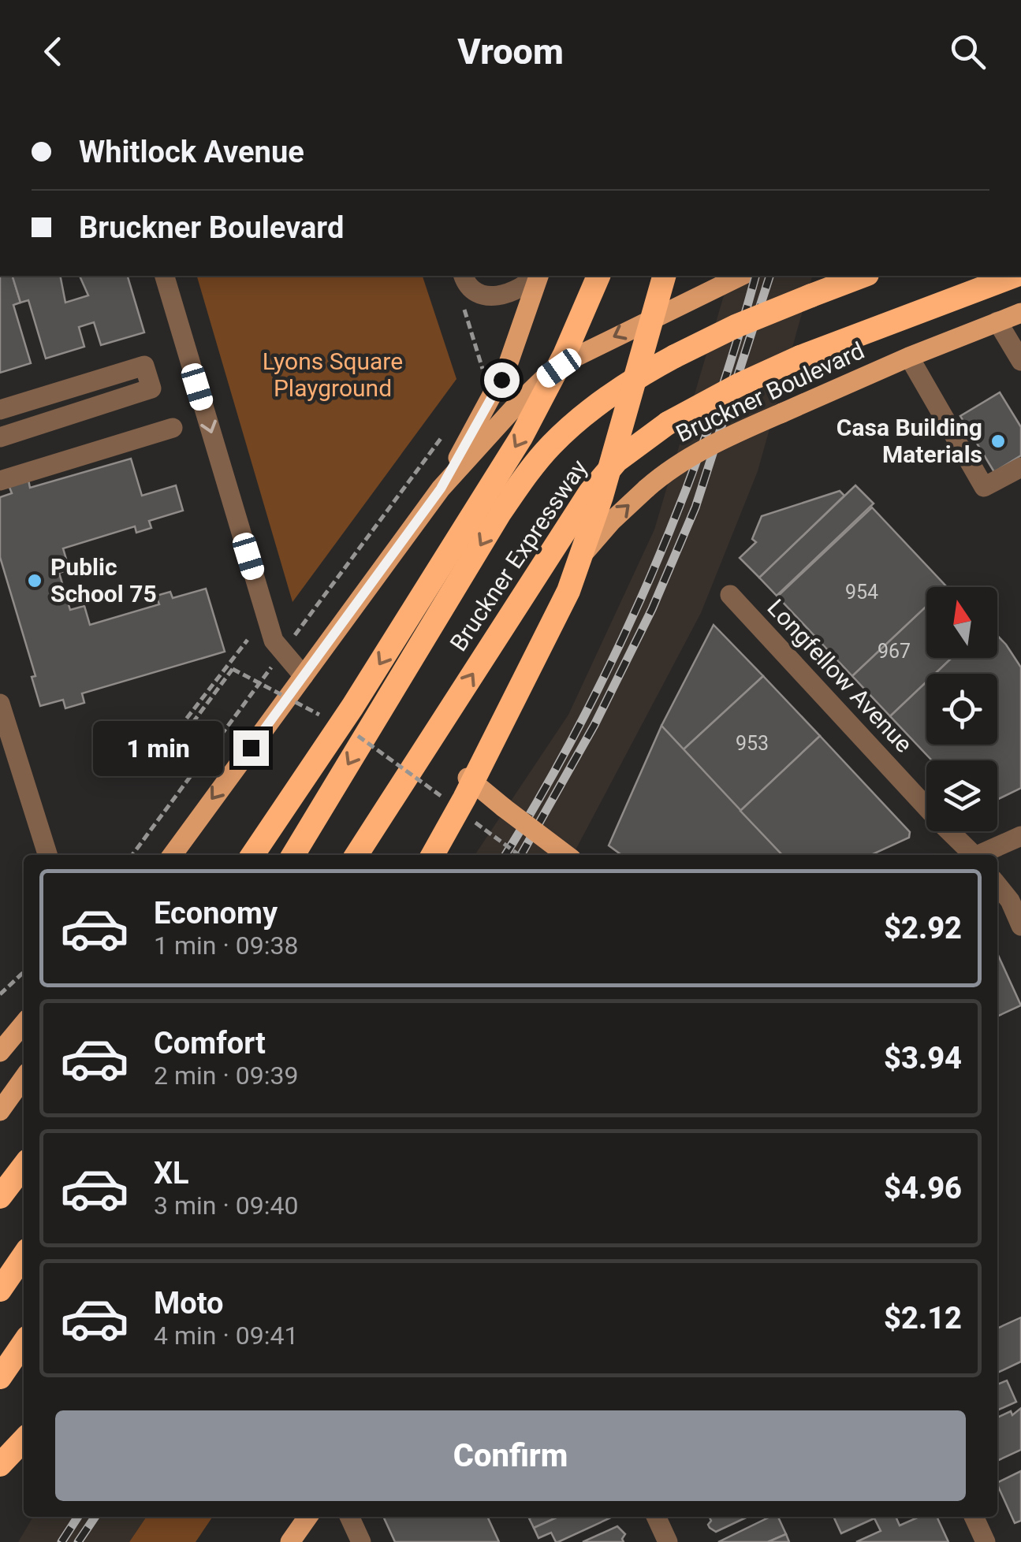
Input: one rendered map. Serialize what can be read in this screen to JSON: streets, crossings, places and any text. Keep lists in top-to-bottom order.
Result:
{
  "streets": {
    "highway": ["Bruckner Expressway"],
    "main road": ["Bruckner Boulevard"],
    "street": ["Longfellow Avenue"]
  },
  "parks": ["Lyons Square Playground"],
  "places": ["Casa Building Materials", "Public School 75"],
  "house_numbers": ["954", "967", "953"],
  "north": "top",
  "page": {
    "header": "Vroom",
    "banner": ["Whitlock Avenue", "Bruckner Boulevard"],
    "bubble": "1 min",
    "list": [
      {
        "name": "Economy",
        "note": "1 min · 09:38",
        "value": "$2.92"
      },
      {
        "name": "Comfort",
        "note": "2 min · 09:39",
        "value": "$3.94"
      },
      {
        "name": "XL",
        "note": "3 min · 09:40",
        "value": "$4.96"
      },
      {
        "name": "Moto",
        "note": "4 min · 09:41",
        "value": "$2.12"
      }
    ],
    "buttons": "Confirm"
  }
}
